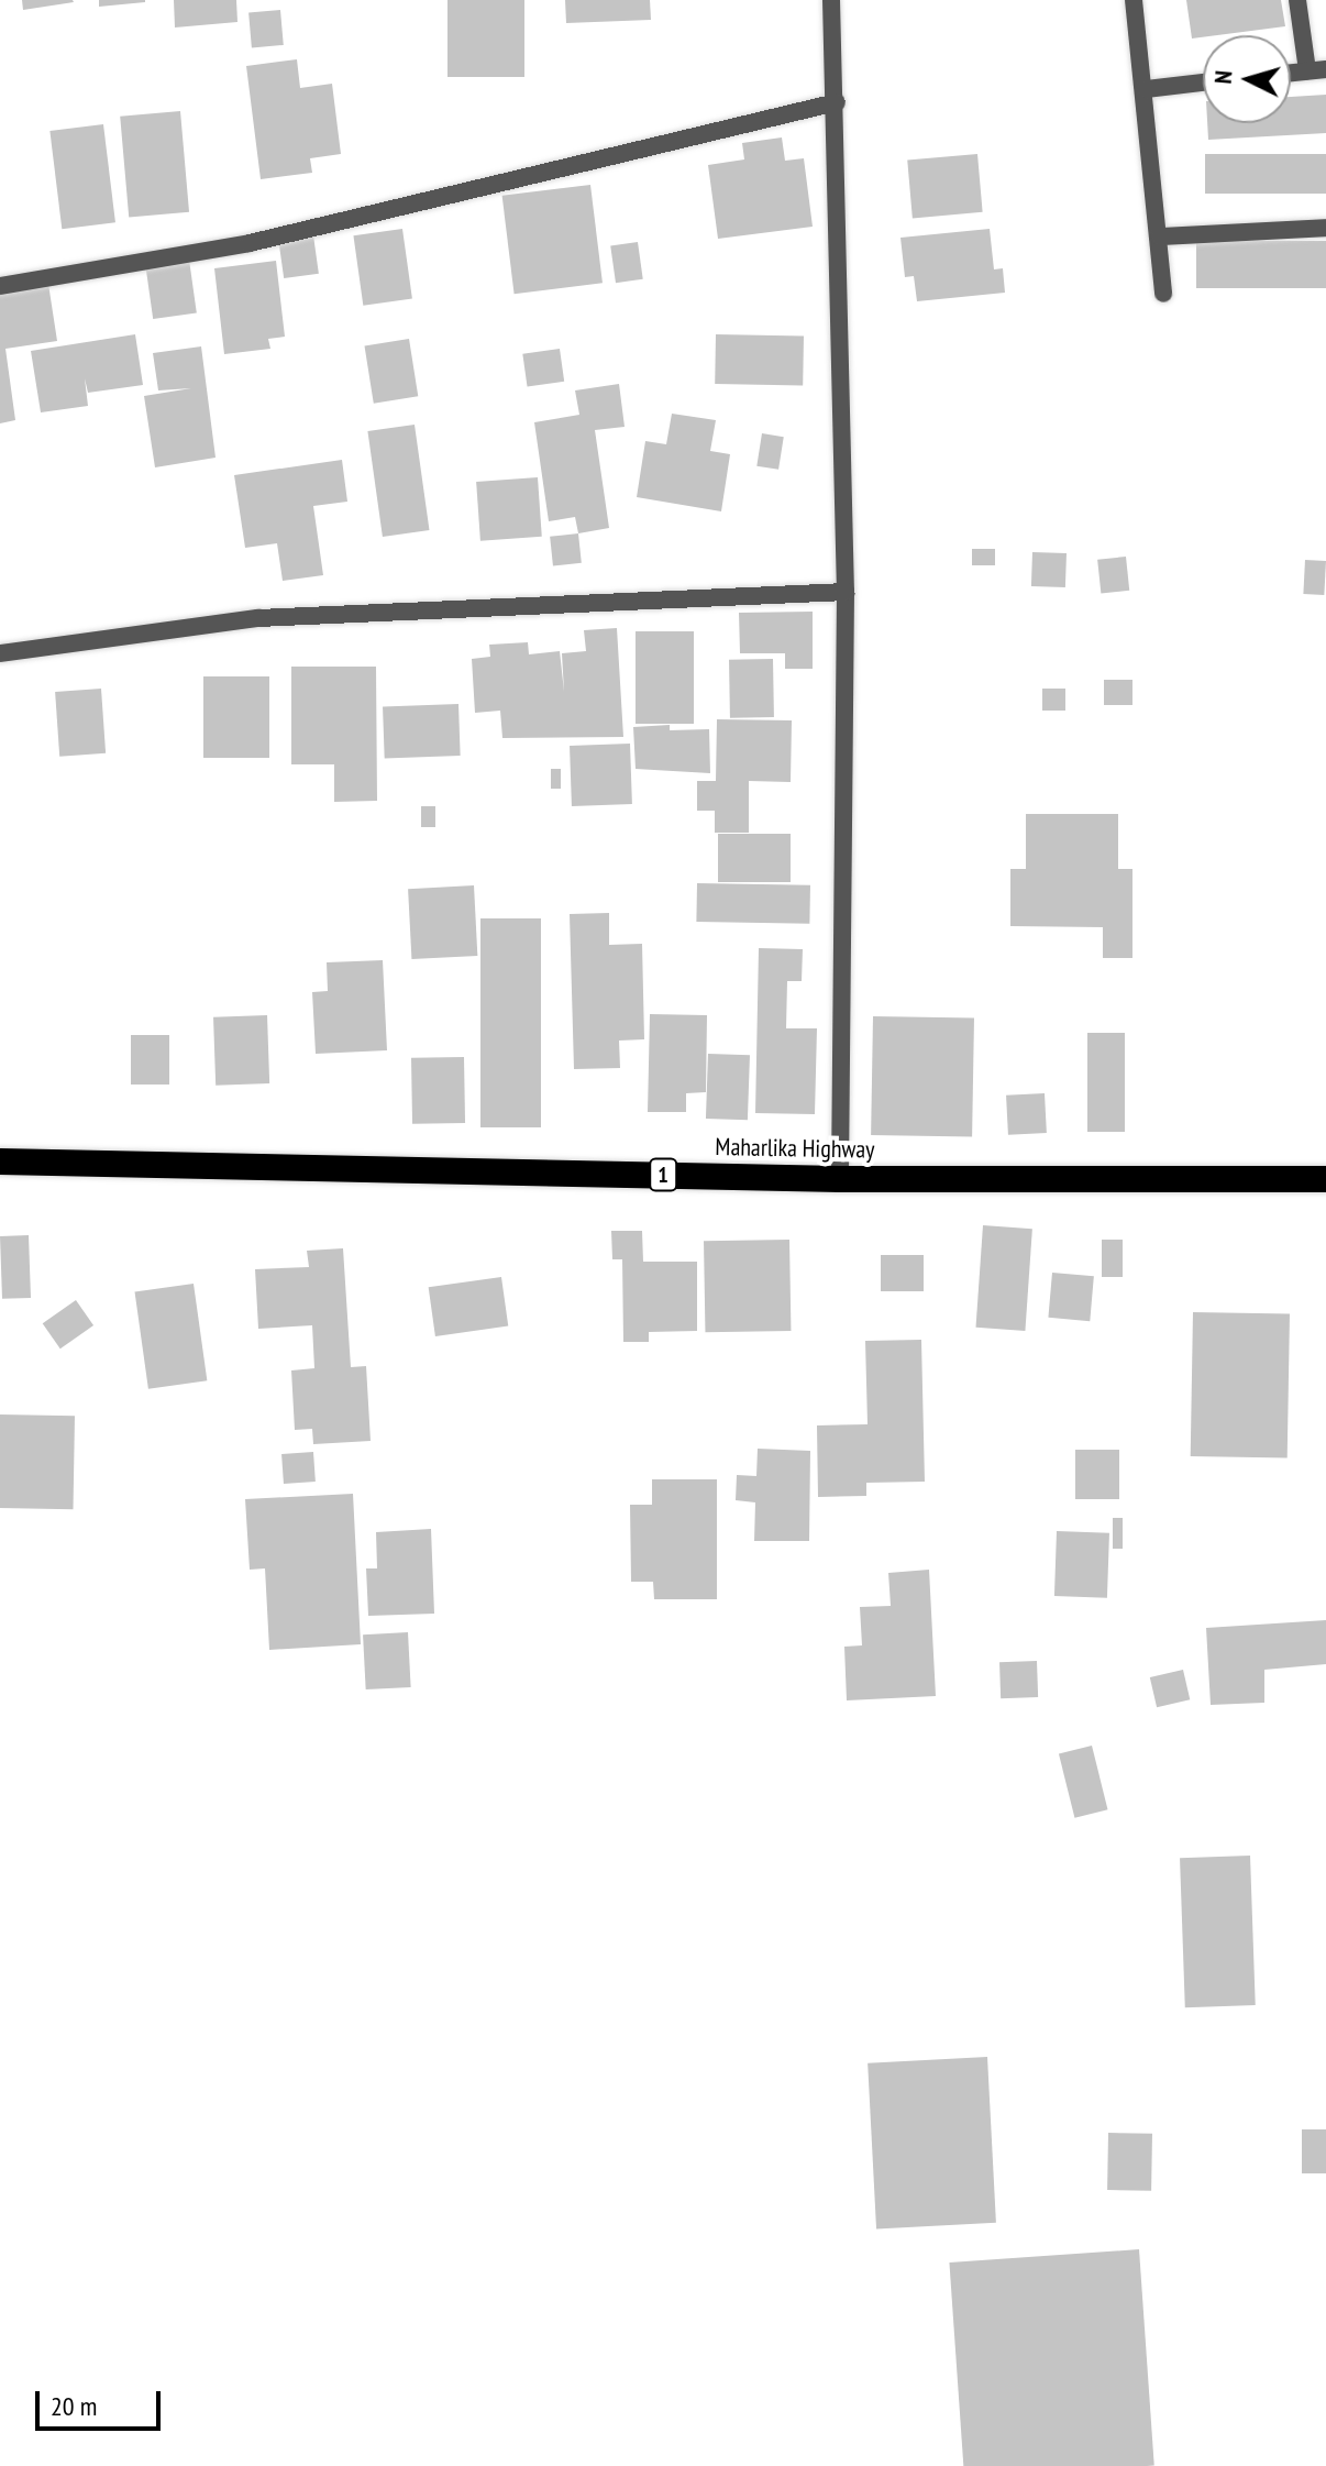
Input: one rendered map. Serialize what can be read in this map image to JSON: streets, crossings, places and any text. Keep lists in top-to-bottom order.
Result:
{
  "streets": {
    "highway": ["Maharlika Highway", "1"]
  },
  "scale_bar": "20 m",
  "north": "left"
}
